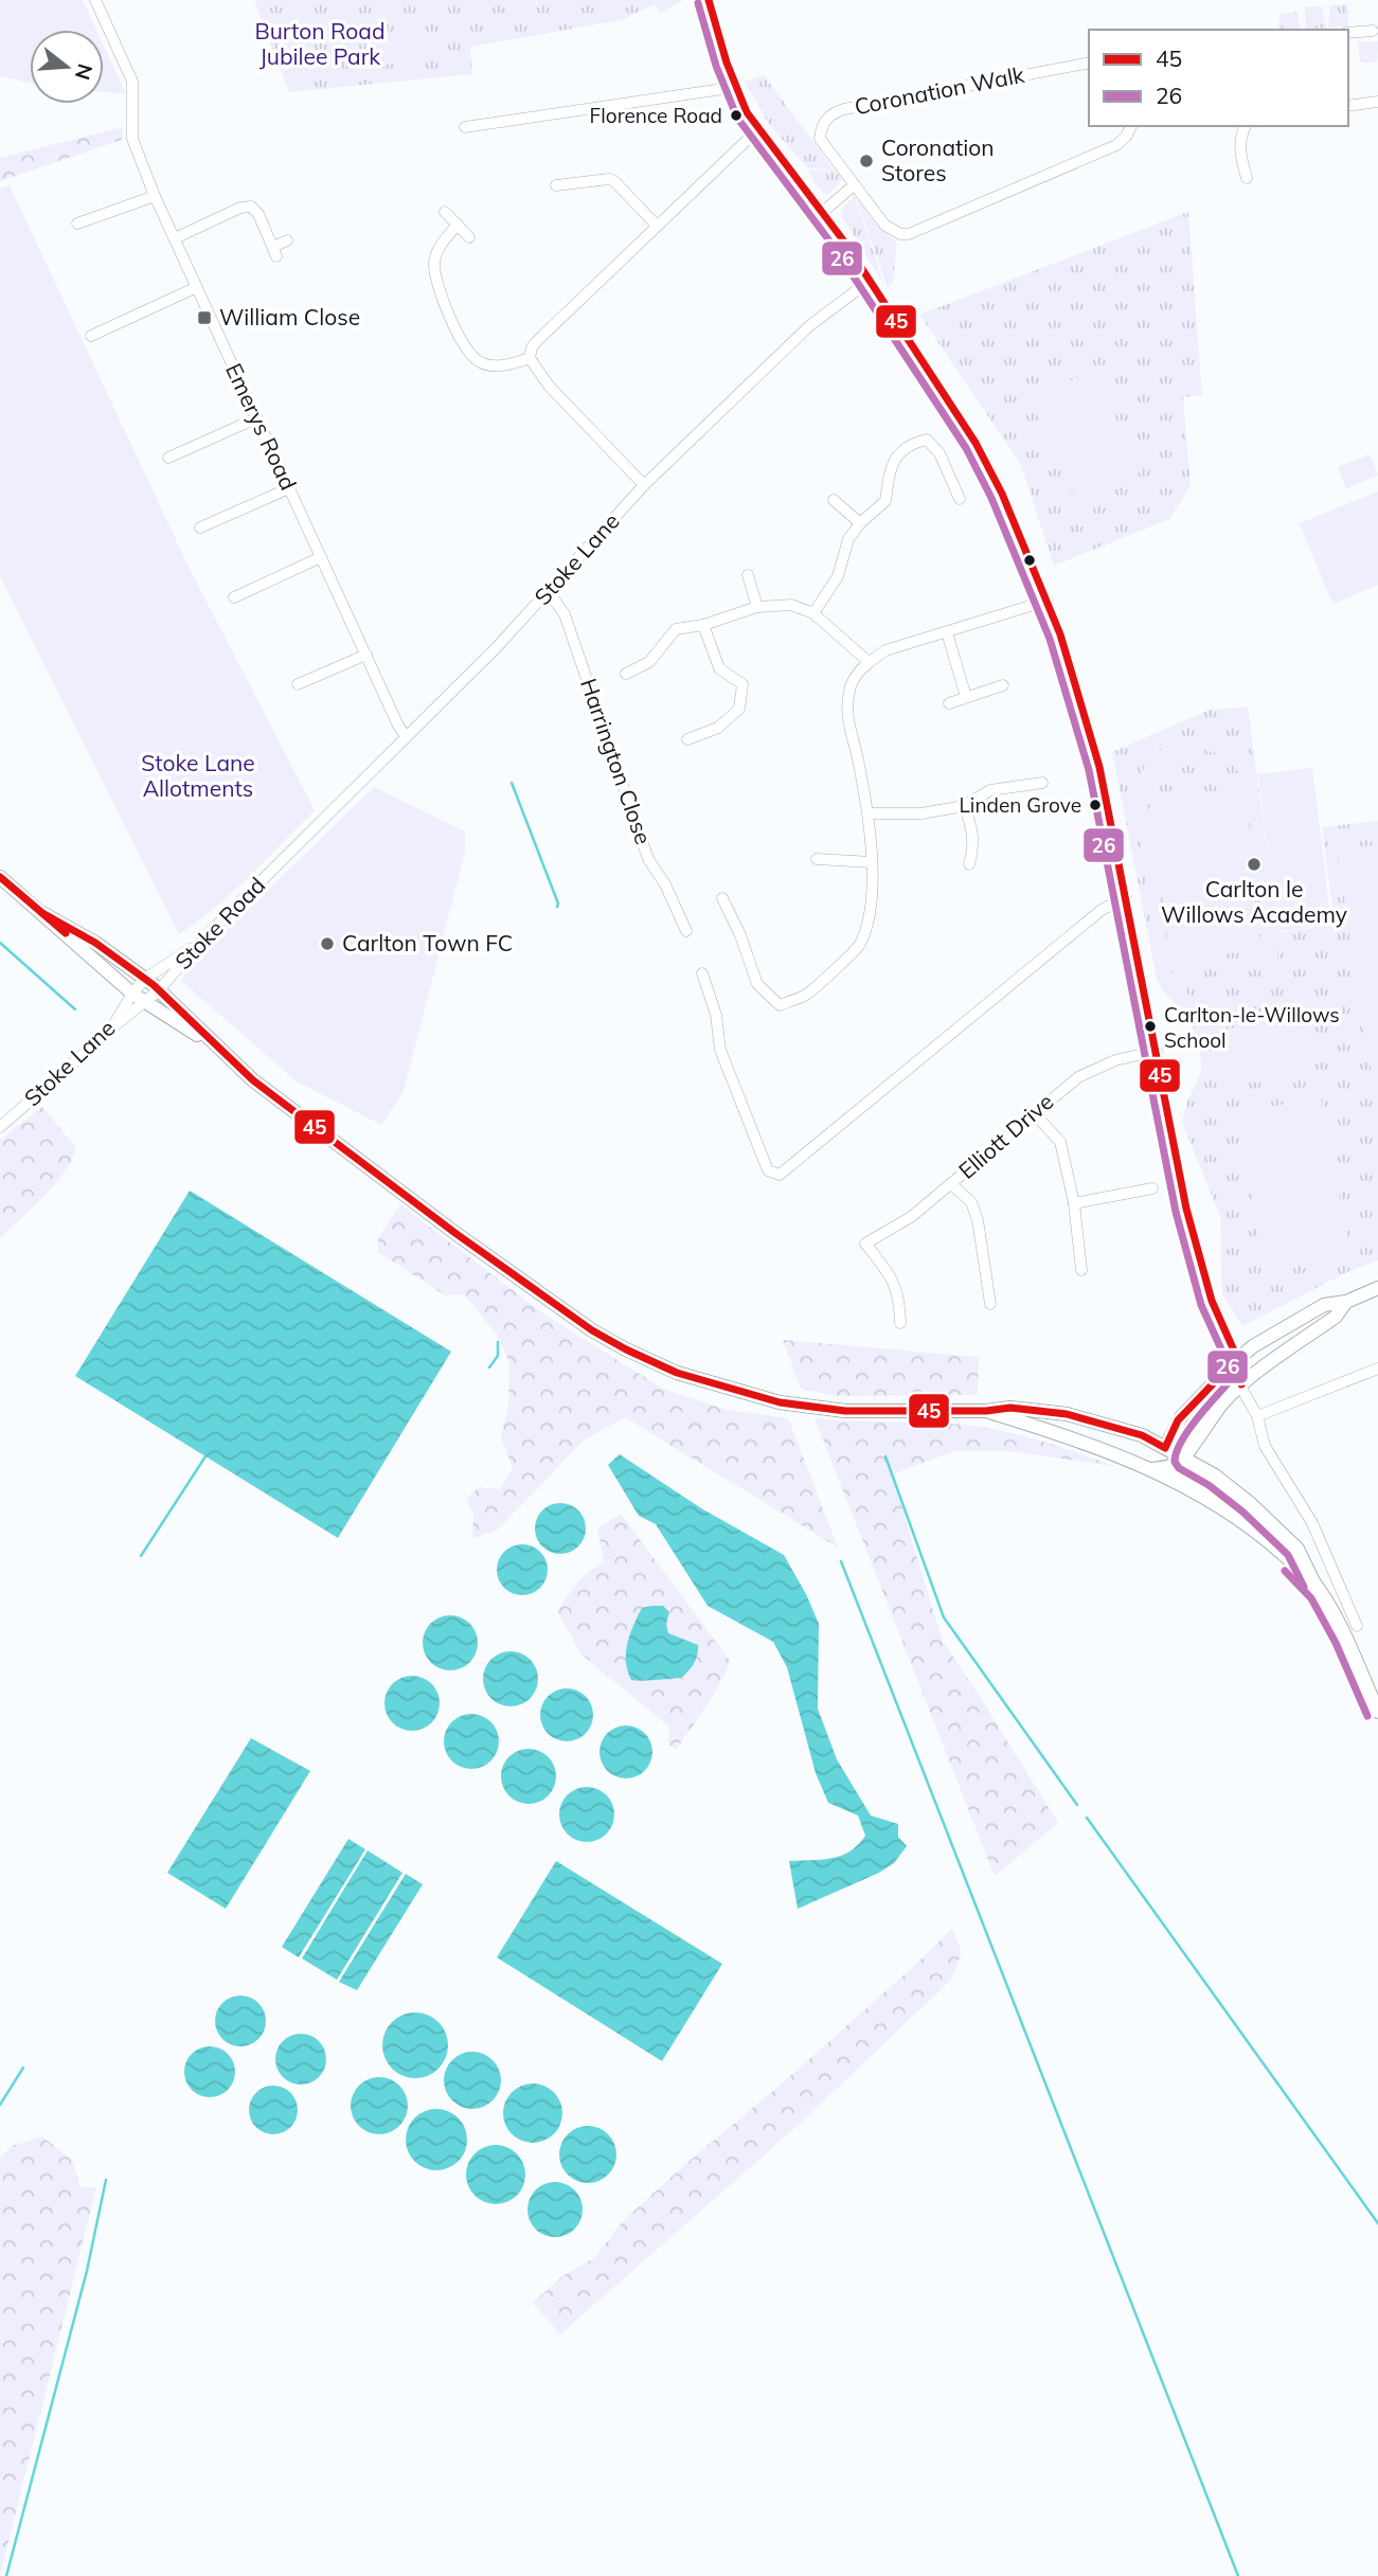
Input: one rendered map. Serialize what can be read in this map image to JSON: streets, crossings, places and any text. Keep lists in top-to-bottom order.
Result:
{
  "streets": {
    "street": [
      "Coronation Walk",
      "Emerys Road",
      "Stoke Lane",
      "Harrington Close",
      "Stoke Road",
      "Elliott Drive"
    ]
  },
  "crossings": [
    ["Emerys Road", "Stoke Lane"],
    ["Stoke Lane", "Harrington Close"],
    ["Stoke Lane", "Stoke Road"]
  ],
  "parks": ["Burton Road Jubilee Park", "Stoke Lane Allotments"],
  "places": {
    "other": [
      "Florence Road",
      "Coronation Stores",
      "Linden Grove",
      "Carlton le Willows Academy",
      "Carlton Town FC",
      "Carlton-le-Willows School"
    ],
    "transit": ["William Close"]
  },
  "lines": ["transit line 45", "transit line 26"],
  "legend": ["45", "26"],
  "north": "right"
}
